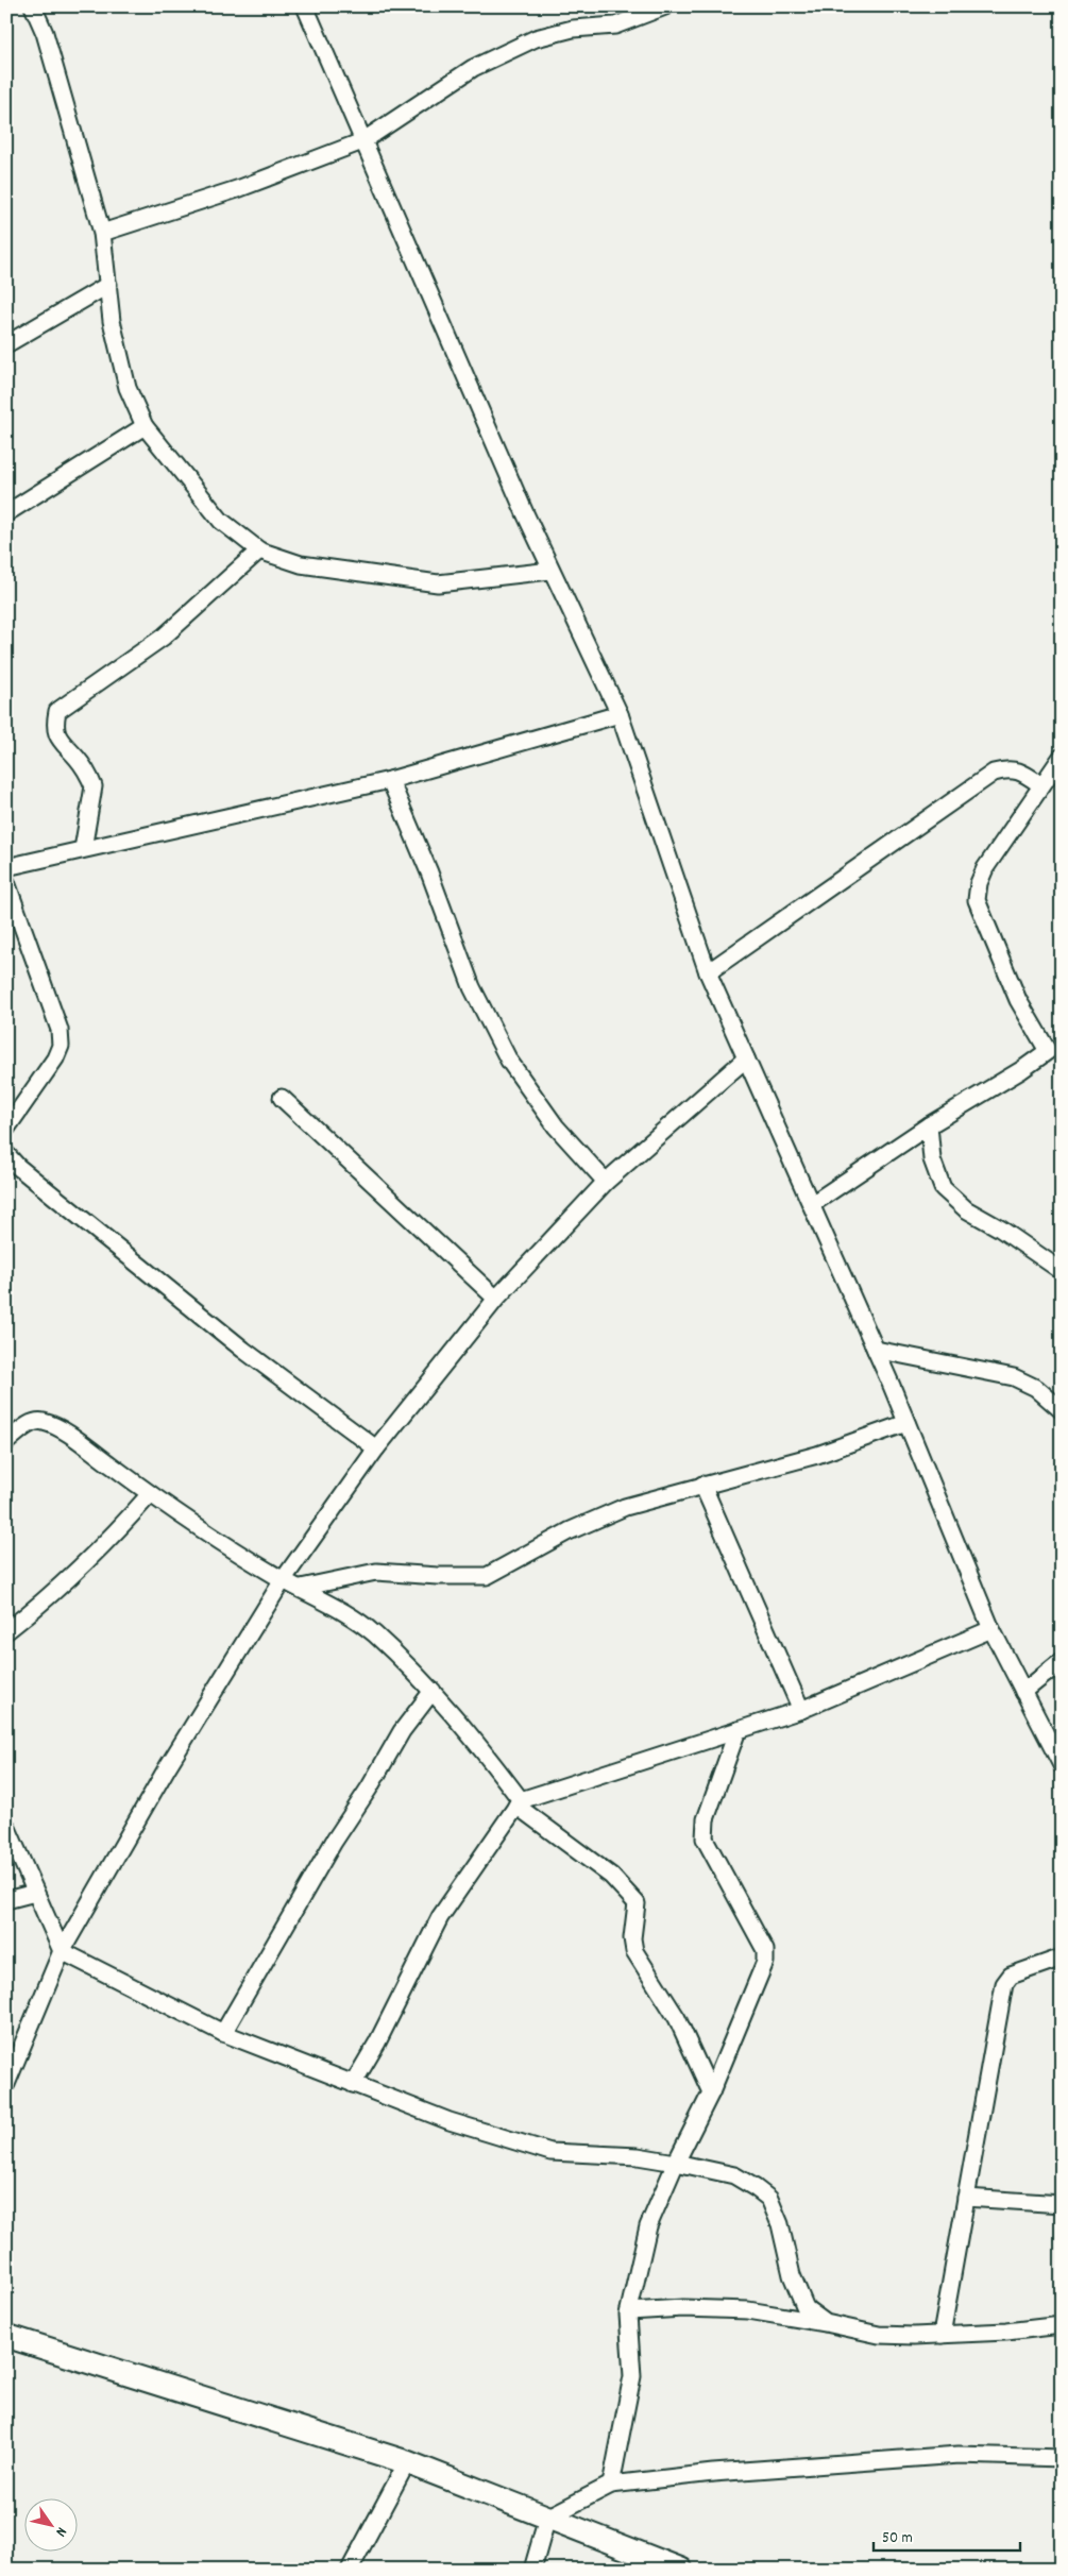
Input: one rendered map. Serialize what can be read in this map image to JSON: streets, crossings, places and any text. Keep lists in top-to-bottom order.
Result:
{
  "scale_bar": "50 m",
  "north": "bottom right"
}
